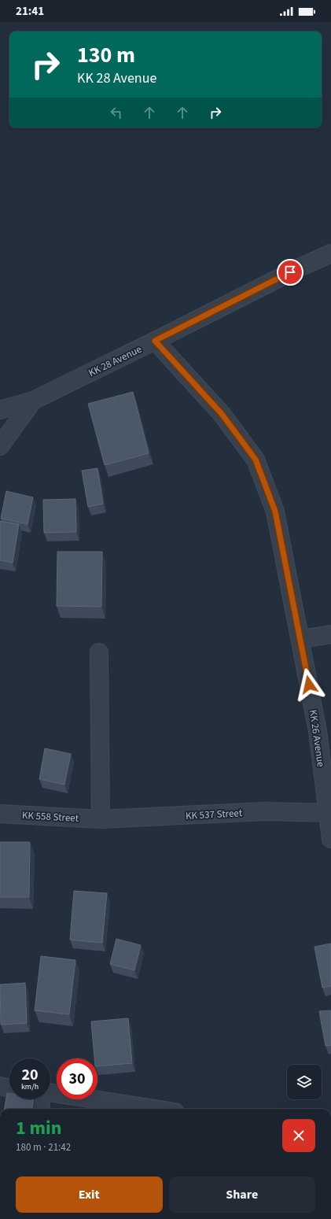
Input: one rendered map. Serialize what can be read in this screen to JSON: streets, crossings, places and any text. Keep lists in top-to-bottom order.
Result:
{
  "streets": {
    "street": [
      "KK 28 Avenue",
      "KK 26 Avenue",
      "KK 537 Street",
      "KK 558 Street"
    ]
  },
  "crossings": [
    ["KK 28 Avenue", "KK 26 Avenue"],
    ["KK 26 Avenue", "KK 537 Street"],
    ["KK 537 Street", "KK 558 Street"]
  ],
  "page": {
    "status": "21:41",
    "turn": ["130 m", "KK 28 Avenue"],
    "speed": "20 km/h",
    "limit": "30",
    "heading": ["1 min", "180 m · 21:42"],
    "buttons": ["Exit", "Share"]
  }
}
